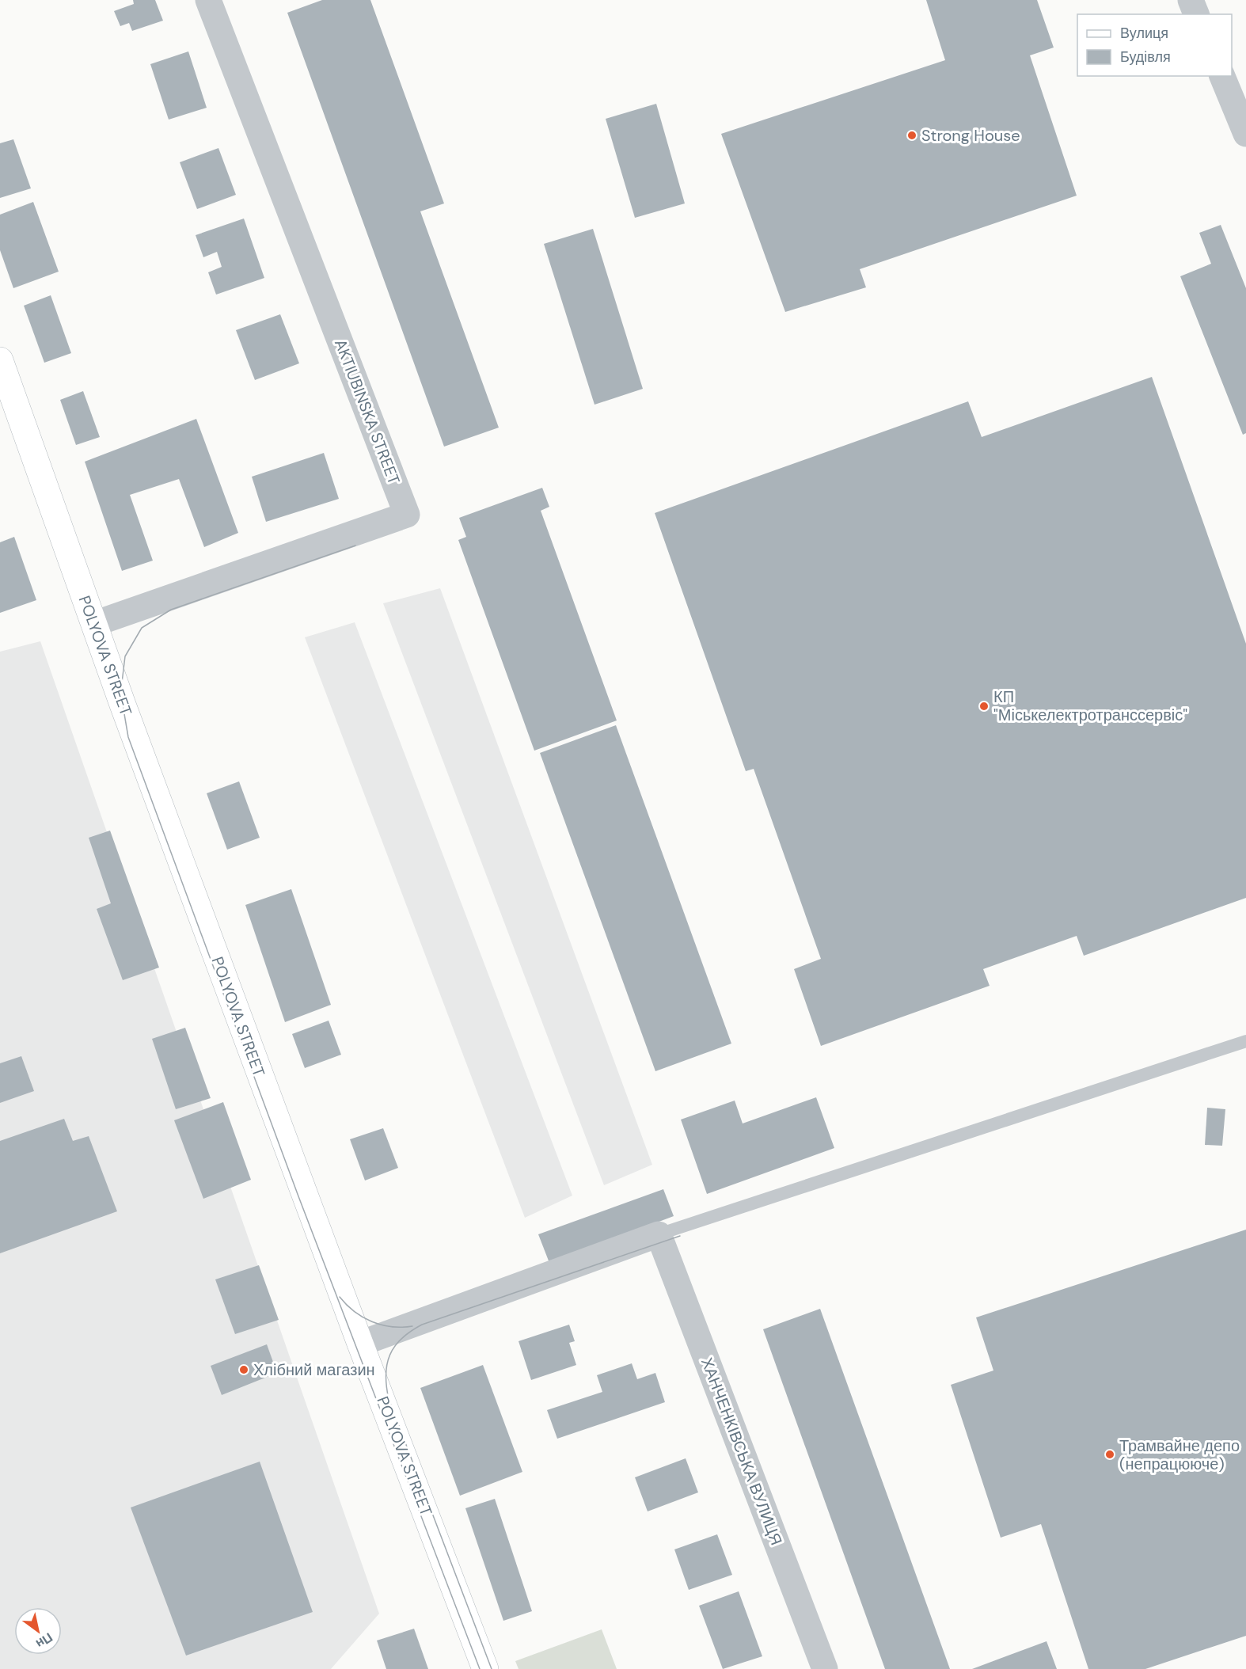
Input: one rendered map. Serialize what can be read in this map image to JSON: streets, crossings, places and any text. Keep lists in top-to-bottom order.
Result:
{
  "streets": {
    "main road": ["POLYOVA STREET"],
    "street": ["AKTIUBINSKA STREET", "ХАНЧЕНКІВСЬКА ВУЛИЦЯ"]
  },
  "crossings": [
    ["AKTIUBINSKA STREET", "POLYOVA STREET"]
  ],
  "places": [
    "Strong House",
    "КП \"Міськелектротранссервіс\"",
    "Хлібний магазин",
    "Трамвайне депо (непрацююче)"
  ],
  "legend": ["Вулиця", "Будівля"],
  "north": "bottom right"
}
